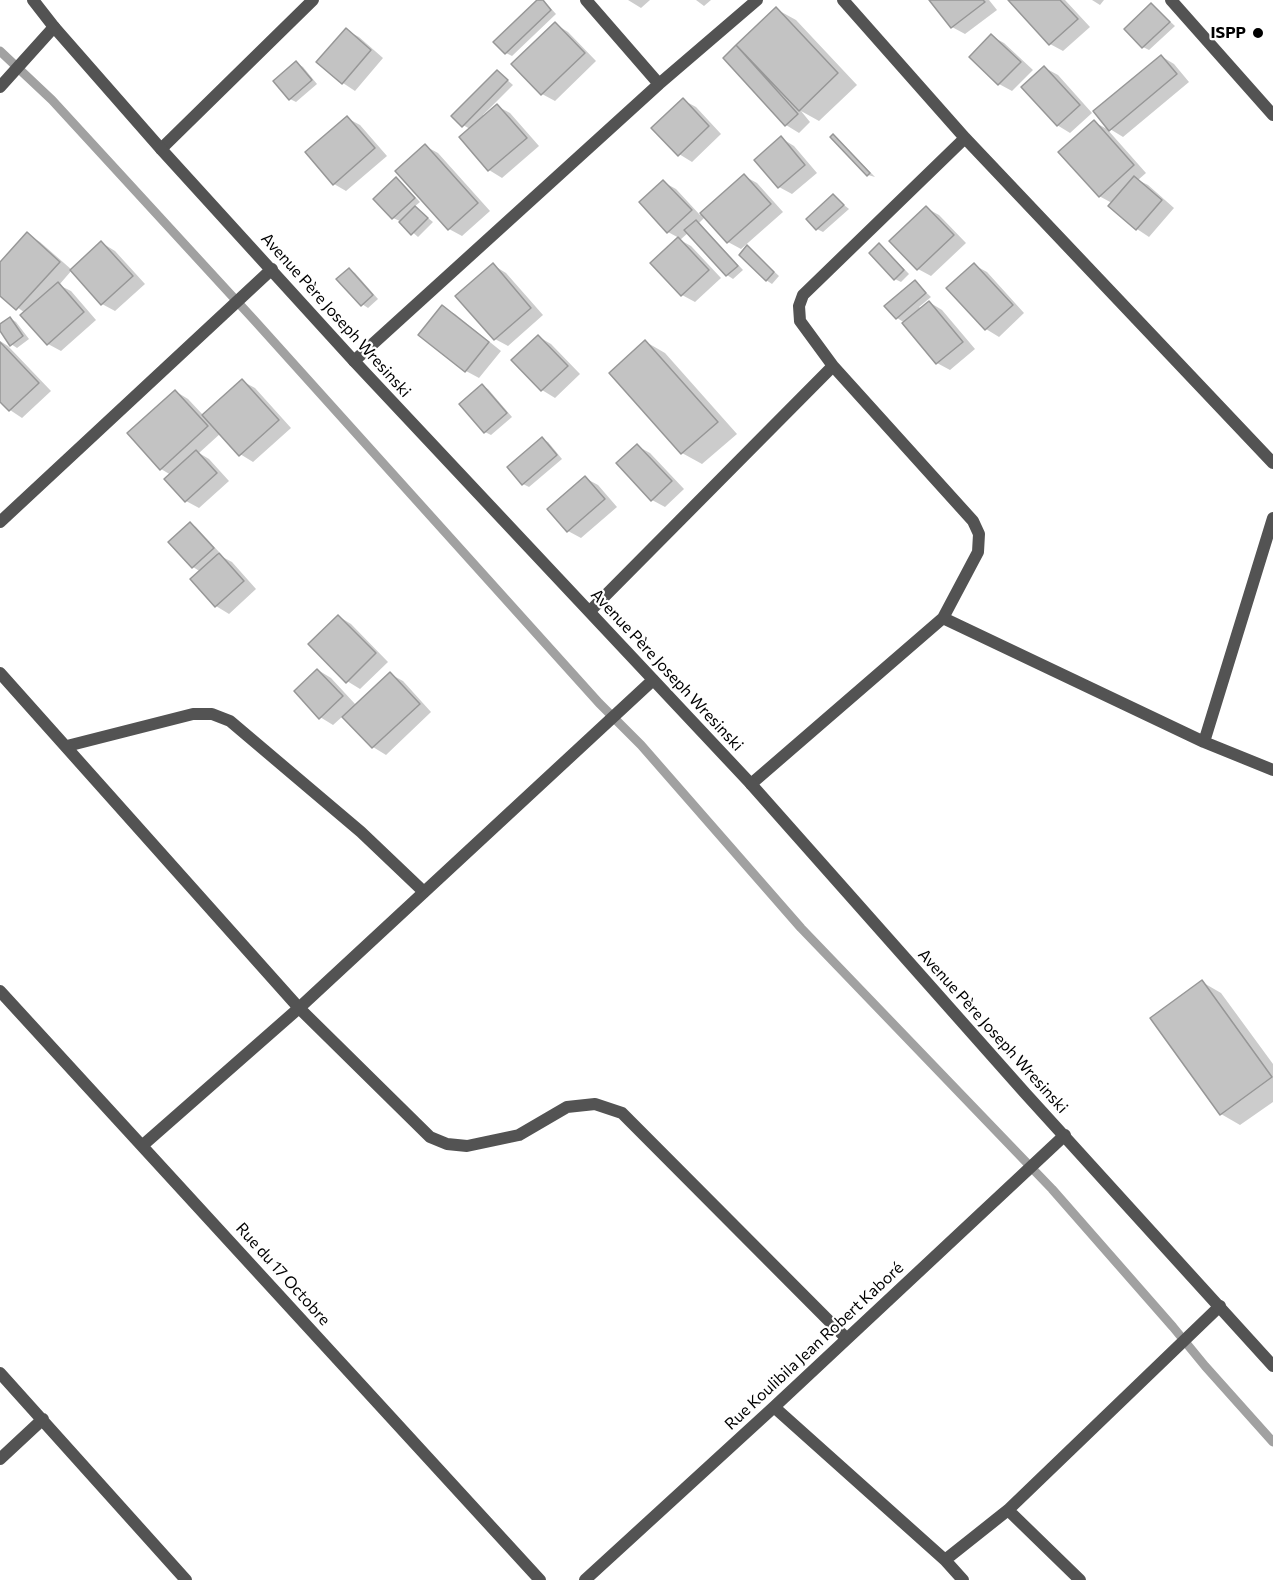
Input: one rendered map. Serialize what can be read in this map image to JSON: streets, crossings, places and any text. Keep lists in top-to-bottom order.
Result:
{
  "streets": {
    "street": ["Avenue Père Joseph Wresinski", "Rue du 17 Octobre", "Rue Koulibila Jean Robert Kaboré"]
  },
  "crossings": [
    ["Avenue Père Joseph Wresinski", "Rue Koulibila Jean Robert Kaboré"]
  ],
  "places": ["ISPP"]
}
